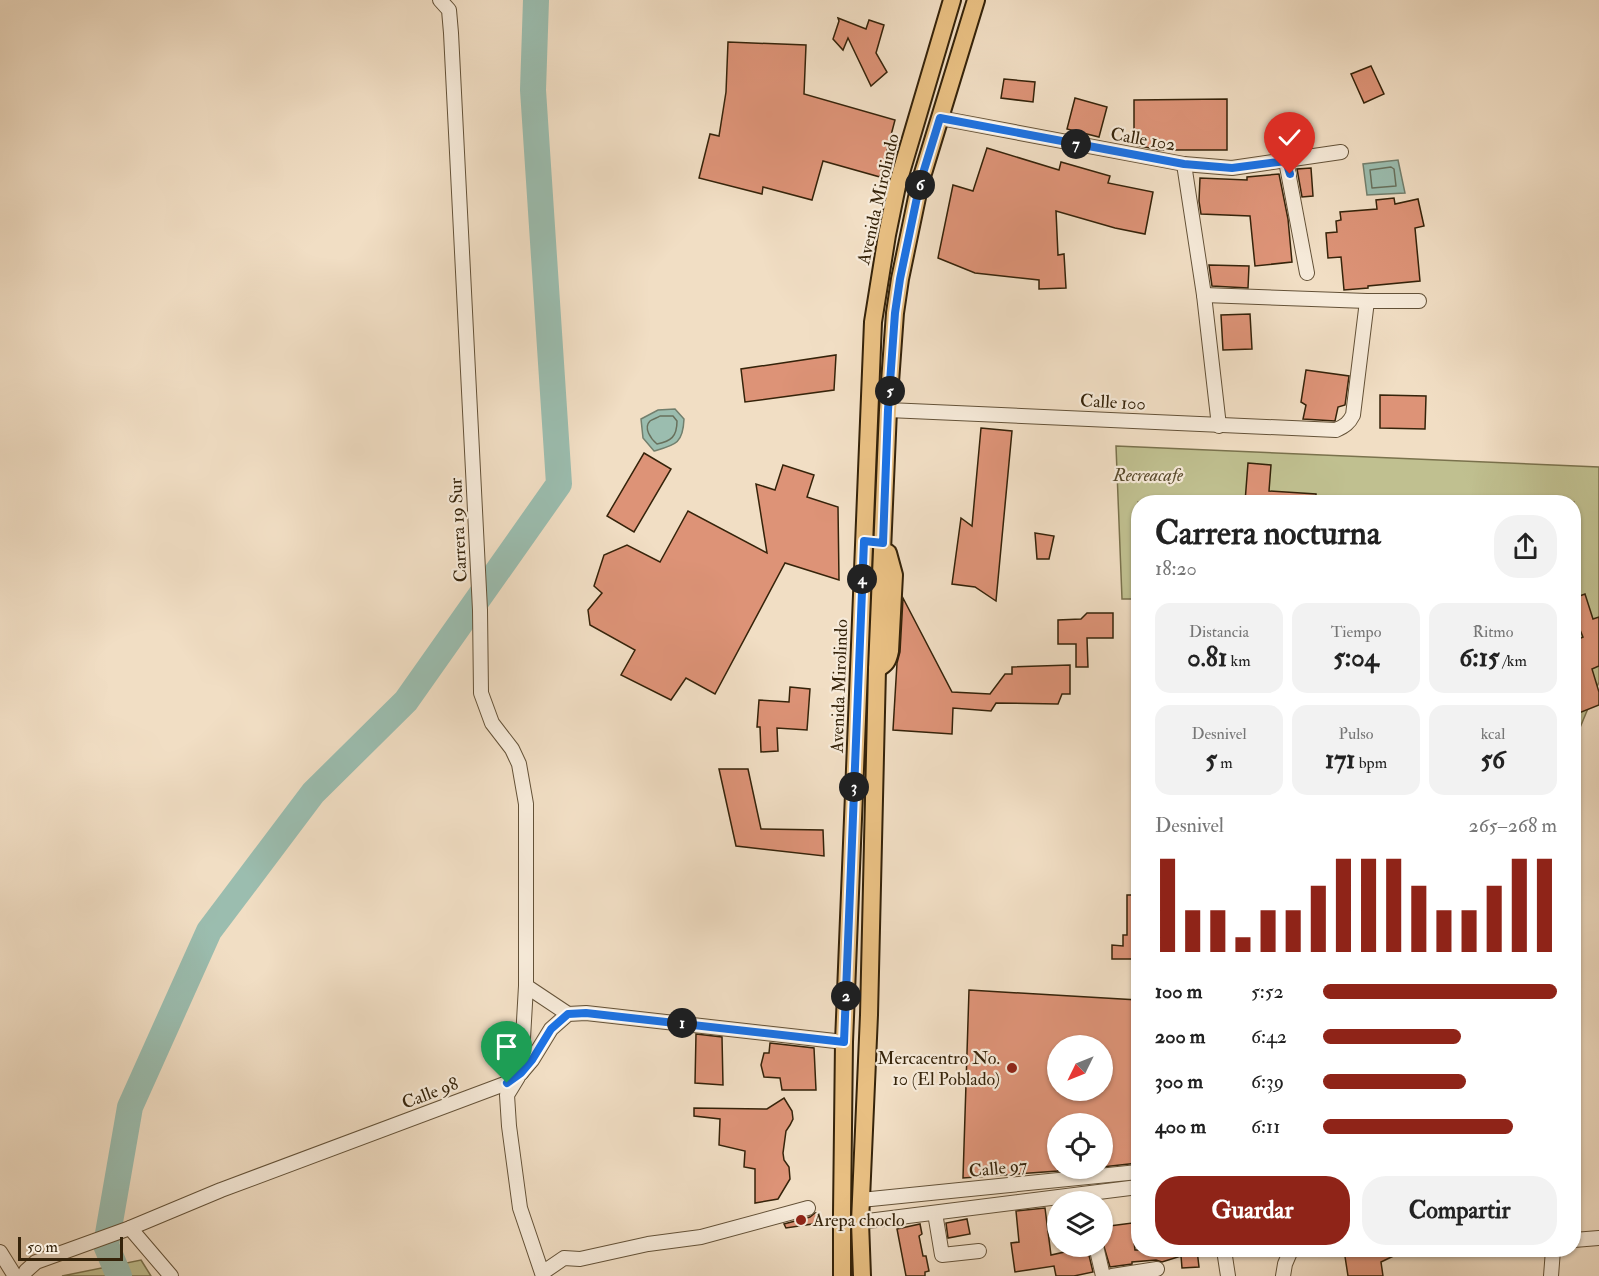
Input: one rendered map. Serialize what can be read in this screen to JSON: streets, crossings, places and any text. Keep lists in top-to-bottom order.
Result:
{
  "streets": {
    "main road": ["Avenida Mirolindo"],
    "street": [
      "Calle 102",
      "Calle 100",
      "Carrera 19 Sur",
      "Calle 98",
      "Calle 97"
    ]
  },
  "crossings": [
    ["Calle 102", "Avenida Mirolindo"],
    ["Avenida Mirolindo", "Calle 100"],
    ["Avenida Mirolindo", "Calle 97"],
    ["Carrera 19 Sur", "Calle 98"]
  ],
  "parks": ["Recreacafe"],
  "places": ["Mercacentro No. 10 (El Poblado)", "Arepa choclo"],
  "scale_bar": "50 m",
  "north": "bottom left",
  "page": {
    "pins": [
      "7",
      "6",
      "5",
      "4",
      "3",
      "2",
      "1"
    ],
    "heading": ["Carrera nocturna", "18:20"],
    "stats": [
      ["Distancia", "0.81 km"],
      ["Tiempo", "5:04"],
      ["Ritmo", "6:15 /km"],
      ["Desnivel", "5 m"],
      ["Pulso", "171 bpm"],
      ["kcal", "56"]
    ],
    "chart": ["Desnivel", "265–268 m"],
    "list": [
      {
        "name": "100 m",
        "note": "5:52"
      },
      {
        "name": "200 m",
        "note": "6:42"
      },
      {
        "name": "300 m",
        "note": "6:39"
      },
      {
        "name": "400 m",
        "note": "6:11"
      }
    ],
    "buttons": ["Guardar", "Compartir"],
    "scale": "50 m"
  }
}
